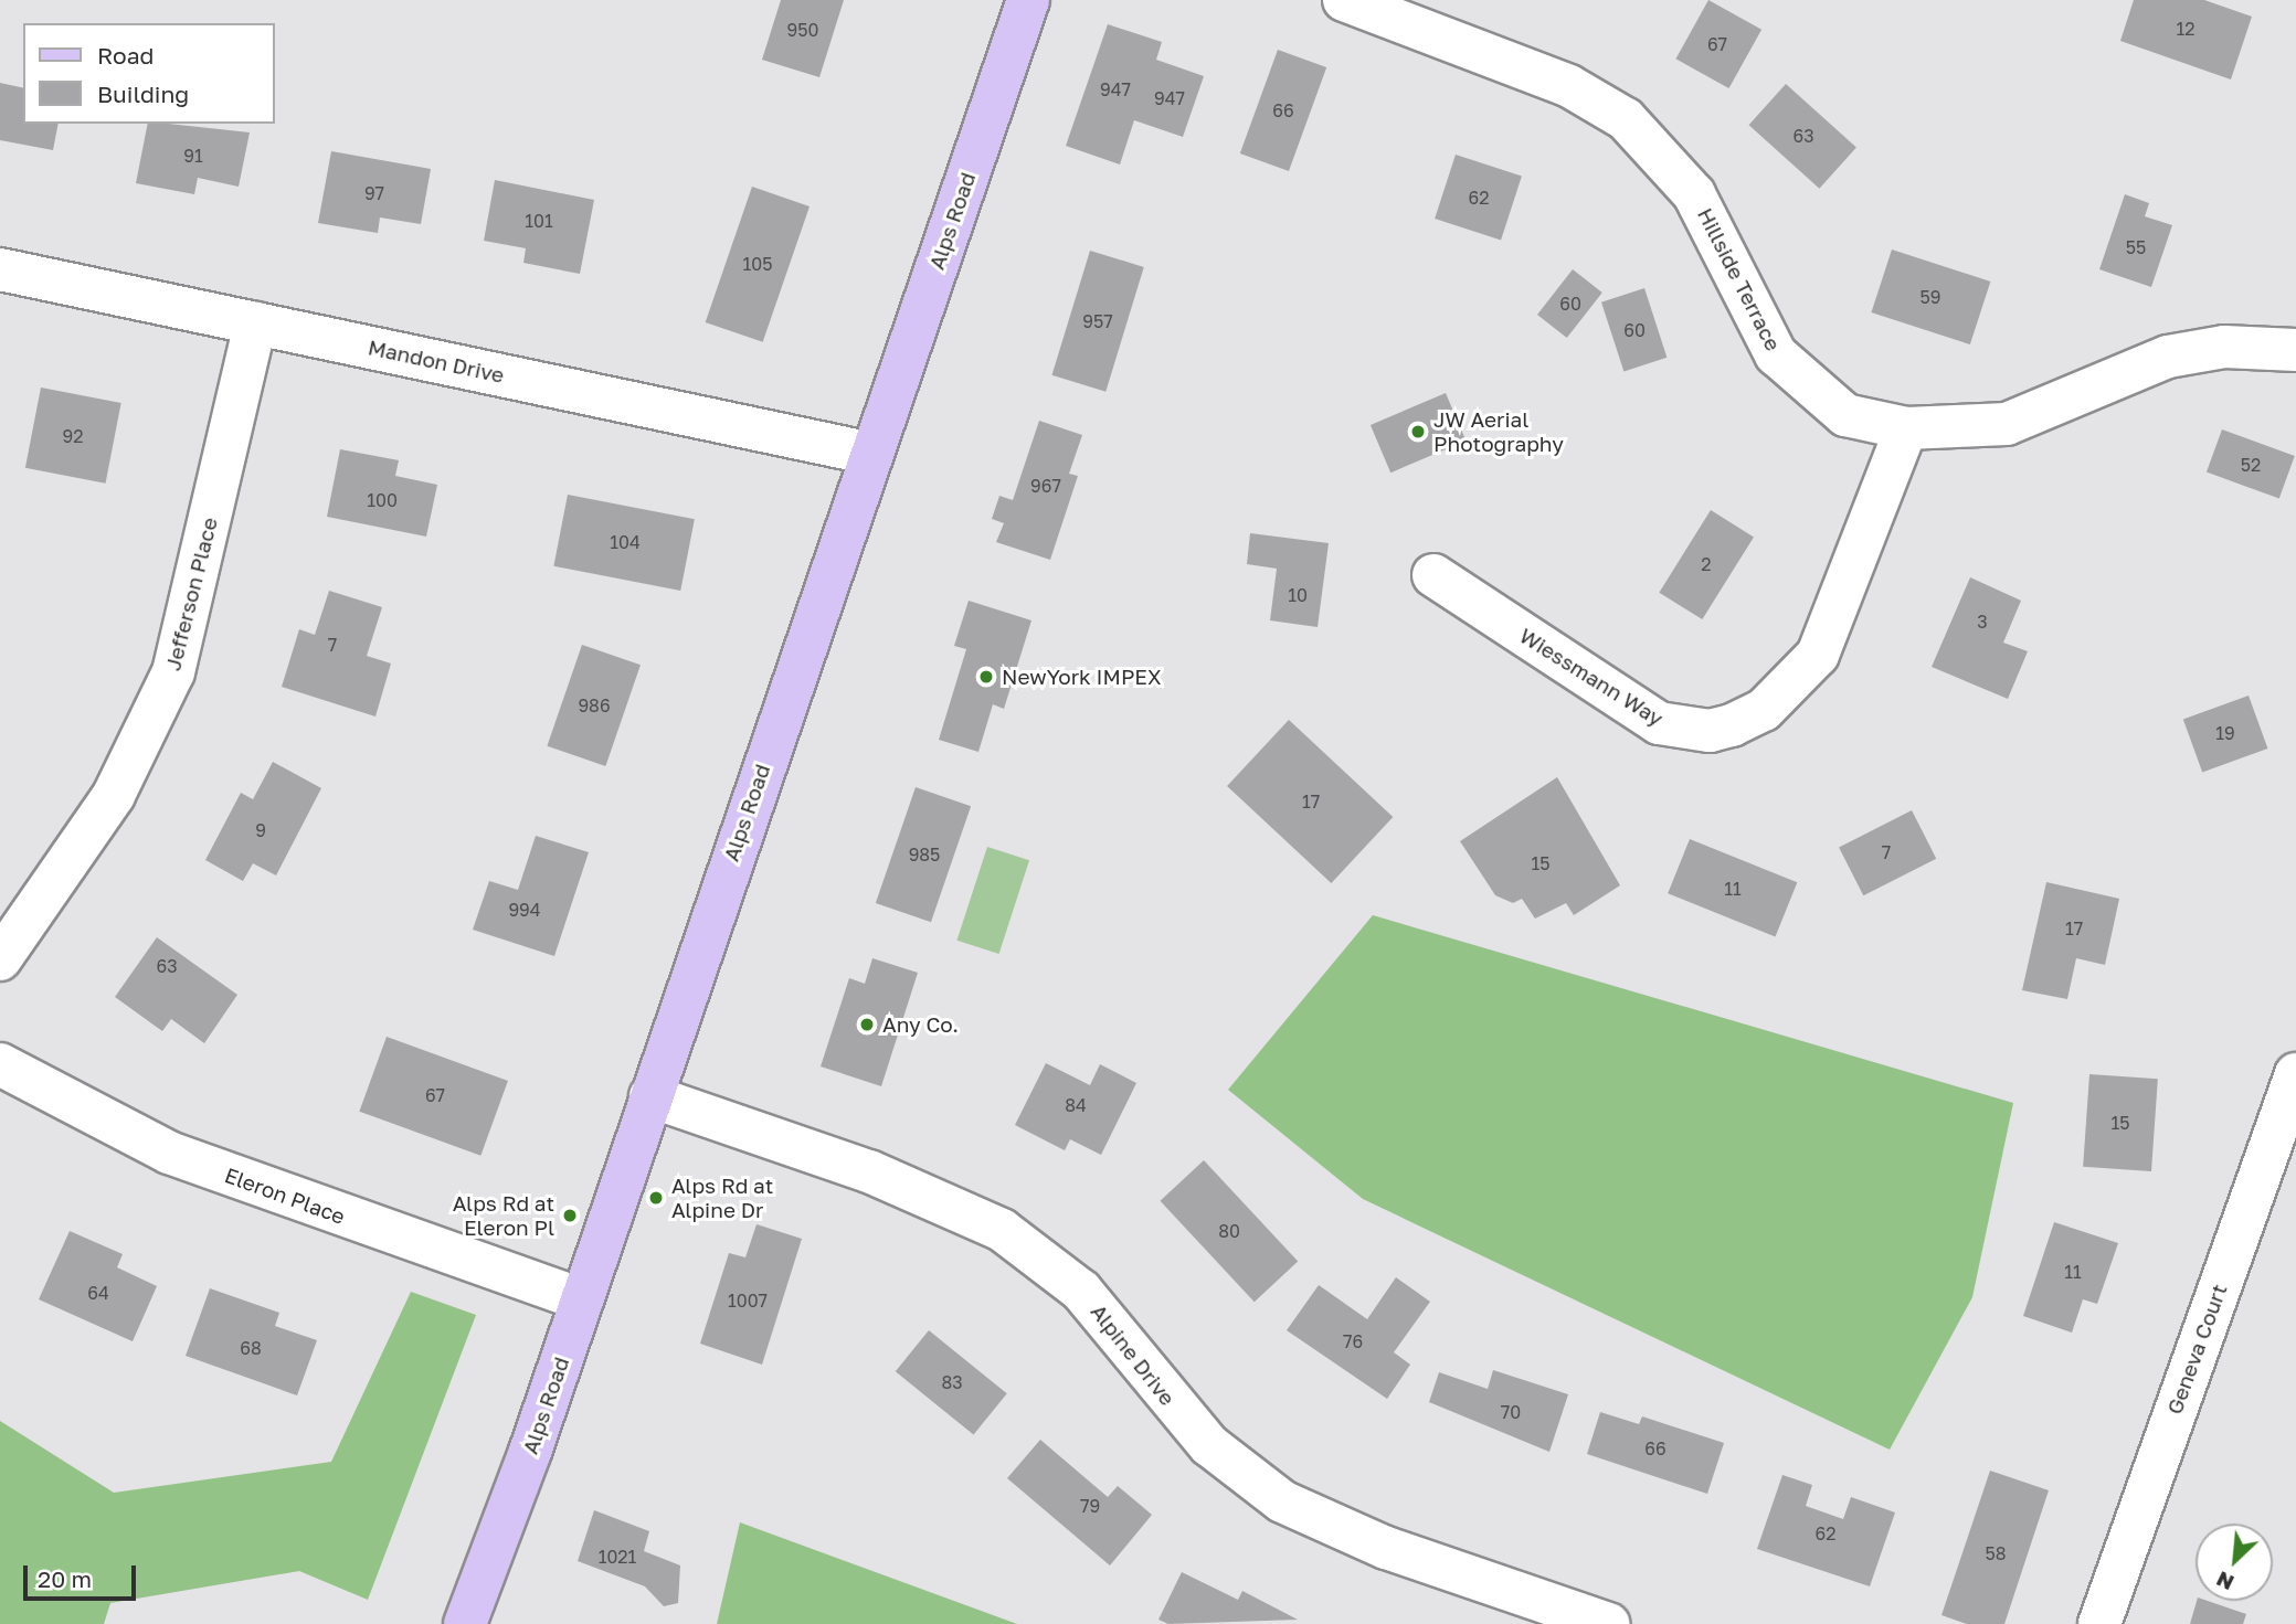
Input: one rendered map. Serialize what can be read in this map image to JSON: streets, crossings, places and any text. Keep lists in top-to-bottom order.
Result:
{
  "streets": {
    "main road": ["Alps Road"],
    "street": [
      "Hillside Terrace",
      "Mandon Drive",
      "Jefferson Place",
      "Wiessmann Way",
      "Eleron Place",
      "Geneva Court",
      "Alpine Drive"
    ]
  },
  "crossings": [
    ["Alps Road", "Mandon Drive"],
    ["Alps Road", "Eleron Place"],
    ["Alps Road", "Alpine Drive"],
    ["Hillside Terrace", "Wiessmann Way"],
    ["Mandon Drive", "Jefferson Place"]
  ],
  "places": [
    "JW Aerial Photography",
    "NewYork IMPEX",
    "Any Co.",
    "Alps Rd at Alpine Dr",
    "Alps Rd at Eleron Pl"
  ],
  "house_numbers": [
    "12",
    "950",
    "67",
    "947",
    "947",
    "66",
    "63",
    "91",
    "97",
    "62",
    "101",
    "55",
    "105",
    "59",
    "60",
    "957",
    "60",
    "92",
    "52",
    "967",
    "100",
    "104",
    "2",
    "10",
    "3",
    "7",
    "986",
    "19",
    "17",
    "9",
    "7",
    "985",
    "15",
    "11",
    "994",
    "17",
    "63",
    "67",
    "84",
    "15",
    "80",
    "11",
    "64",
    "1007",
    "76",
    "68",
    "83",
    "70",
    "66",
    "79",
    "62",
    "58",
    "1021"
  ],
  "legend": ["Road", "Building"],
  "scale_bar": "20 m",
  "north": "bottom left"
}
